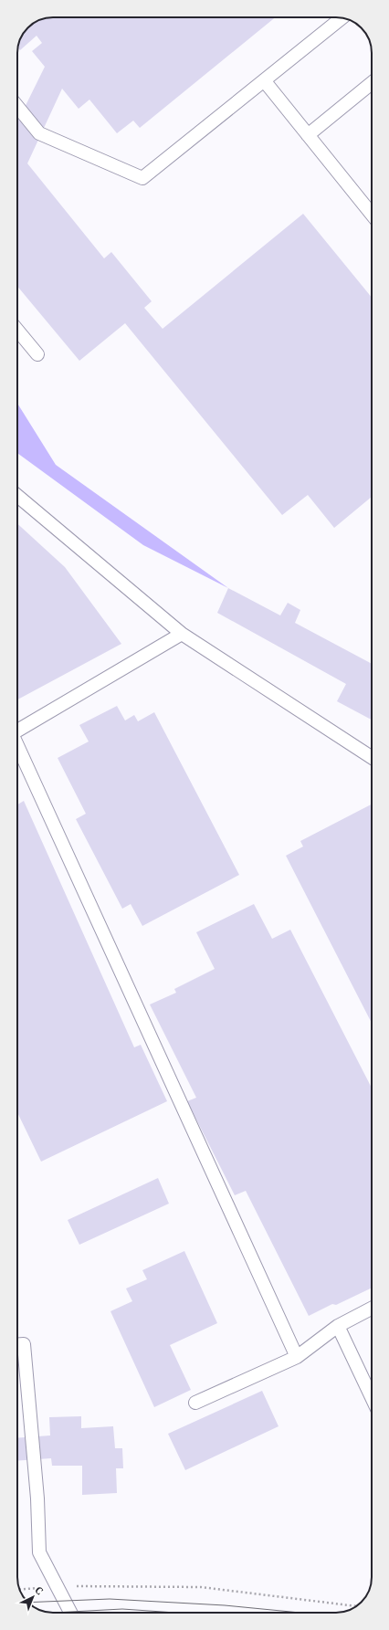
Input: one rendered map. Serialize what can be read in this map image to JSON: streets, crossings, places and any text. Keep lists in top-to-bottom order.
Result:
{
  "north": "top right"
}
